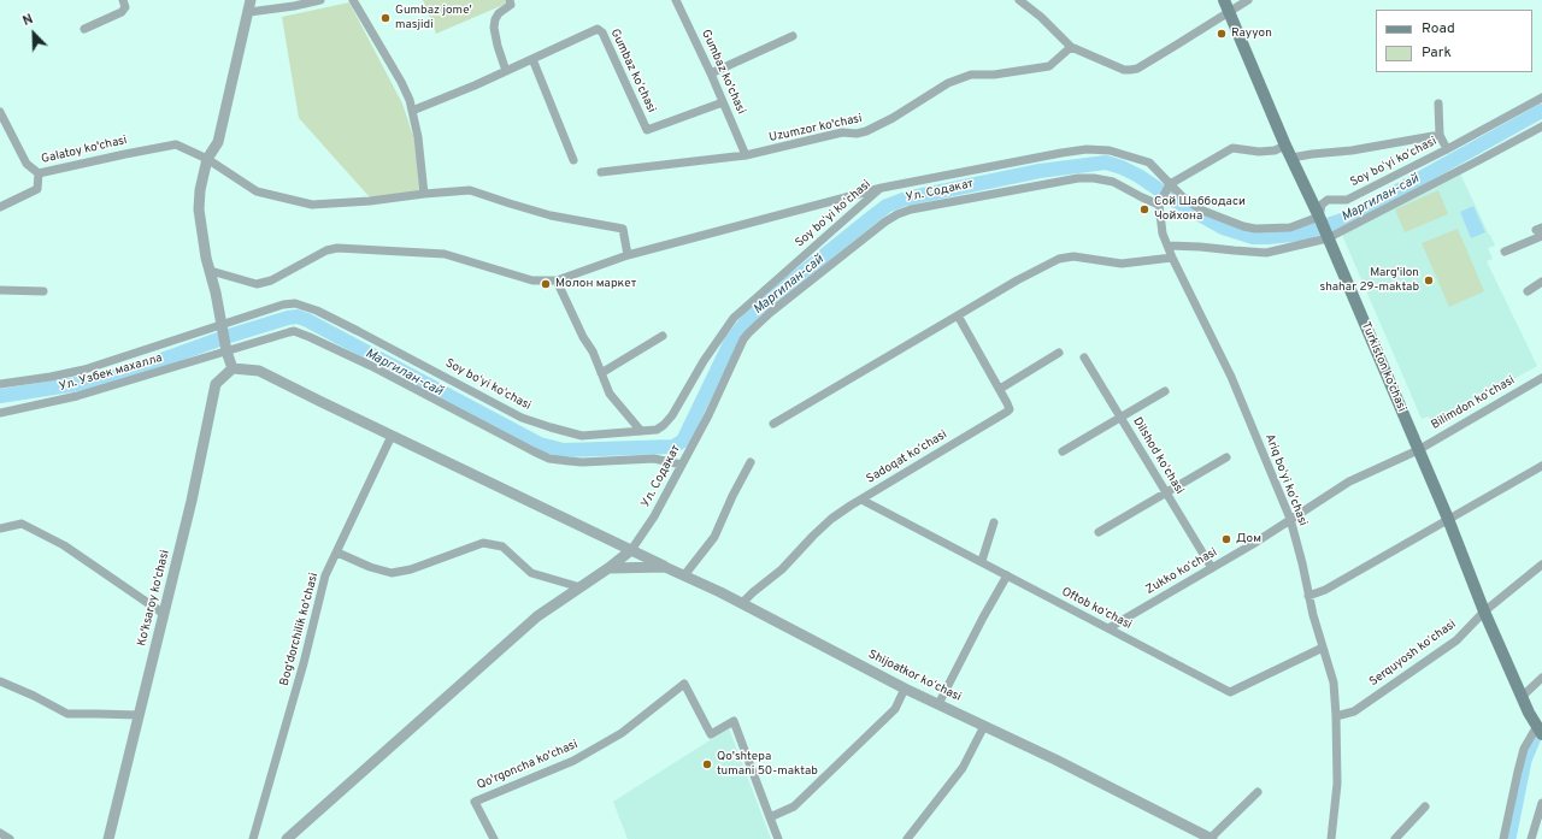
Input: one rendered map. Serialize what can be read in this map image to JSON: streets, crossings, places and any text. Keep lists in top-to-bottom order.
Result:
{
  "streets": {
    "main road": ["Turkiston ko’chasi"],
    "street": [
      "Gumbaz koʻchasi",
      "Gumbaz ko'chasi",
      "Uzumzor ko'chasi",
      "Galatoy ko'chasi",
      "Soy boʻyi koʻchasi",
      "Ул. Содакат",
      "Ул. Узбек махалла",
      "Bilimdon koʻchasi",
      "Dilshod koʻchasi",
      "Sadoqat koʻchasi",
      "Ariq boʻyi koʻchasi",
      "Zukko koʻchasi",
      "Ko'ksaroy ko'chasi",
      "Oftob koʻchasi",
      "Bog'dorchilik ko'chasi",
      "Serquyosh koʻchasi",
      "Shijoatkor koʻchasi",
      "Qo'rgoncha ko'chasi"
    ]
  },
  "crossings": [
    ["Gumbaz koʻchasi", "Gumbaz ko'chasi"],
    ["Gumbaz ko'chasi", "Uzumzor ko'chasi"],
    ["Soy boʻyi koʻchasi", "Turkiston ko’chasi"],
    ["Ул. Содакат", "Ул. Узбек махалла"],
    ["Ул. Содакат", "Ariq boʻyi koʻchasi"],
    ["Turkiston ko’chasi", "Bilimdon koʻchasi"],
    ["Turkiston ko’chasi", "Zukko koʻchasi"],
    ["Turkiston ko’chasi", "Serquyosh koʻchasi"],
    ["Bilimdon koʻchasi", "Zukko koʻchasi"],
    ["Dilshod koʻchasi", "Zukko koʻchasi"],
    ["Sadoqat koʻchasi", "Oftob koʻchasi"],
    ["Sadoqat koʻchasi", "Shijoatkor koʻchasi"],
    ["Ariq boʻyi koʻchasi", "Zukko koʻchasi"],
    ["Ariq boʻyi koʻchasi", "Oftob koʻchasi"],
    ["Ariq boʻyi koʻchasi", "Serquyosh koʻchasi"],
    ["Zukko koʻchasi", "Oftob koʻchasi"]
  ],
  "water": ["Маргилан-сай"],
  "places": [
    "Gumbaz jome' masjidi",
    "Rayyon",
    "Сой Шаббодаси Чойхона",
    "Marg'ilon shahar 29-maktab",
    "Молон маркет",
    "Дом",
    "Qo'shtepa tumani 50-maktab"
  ],
  "legend": ["Road", "Park"],
  "north": "top left"
}
